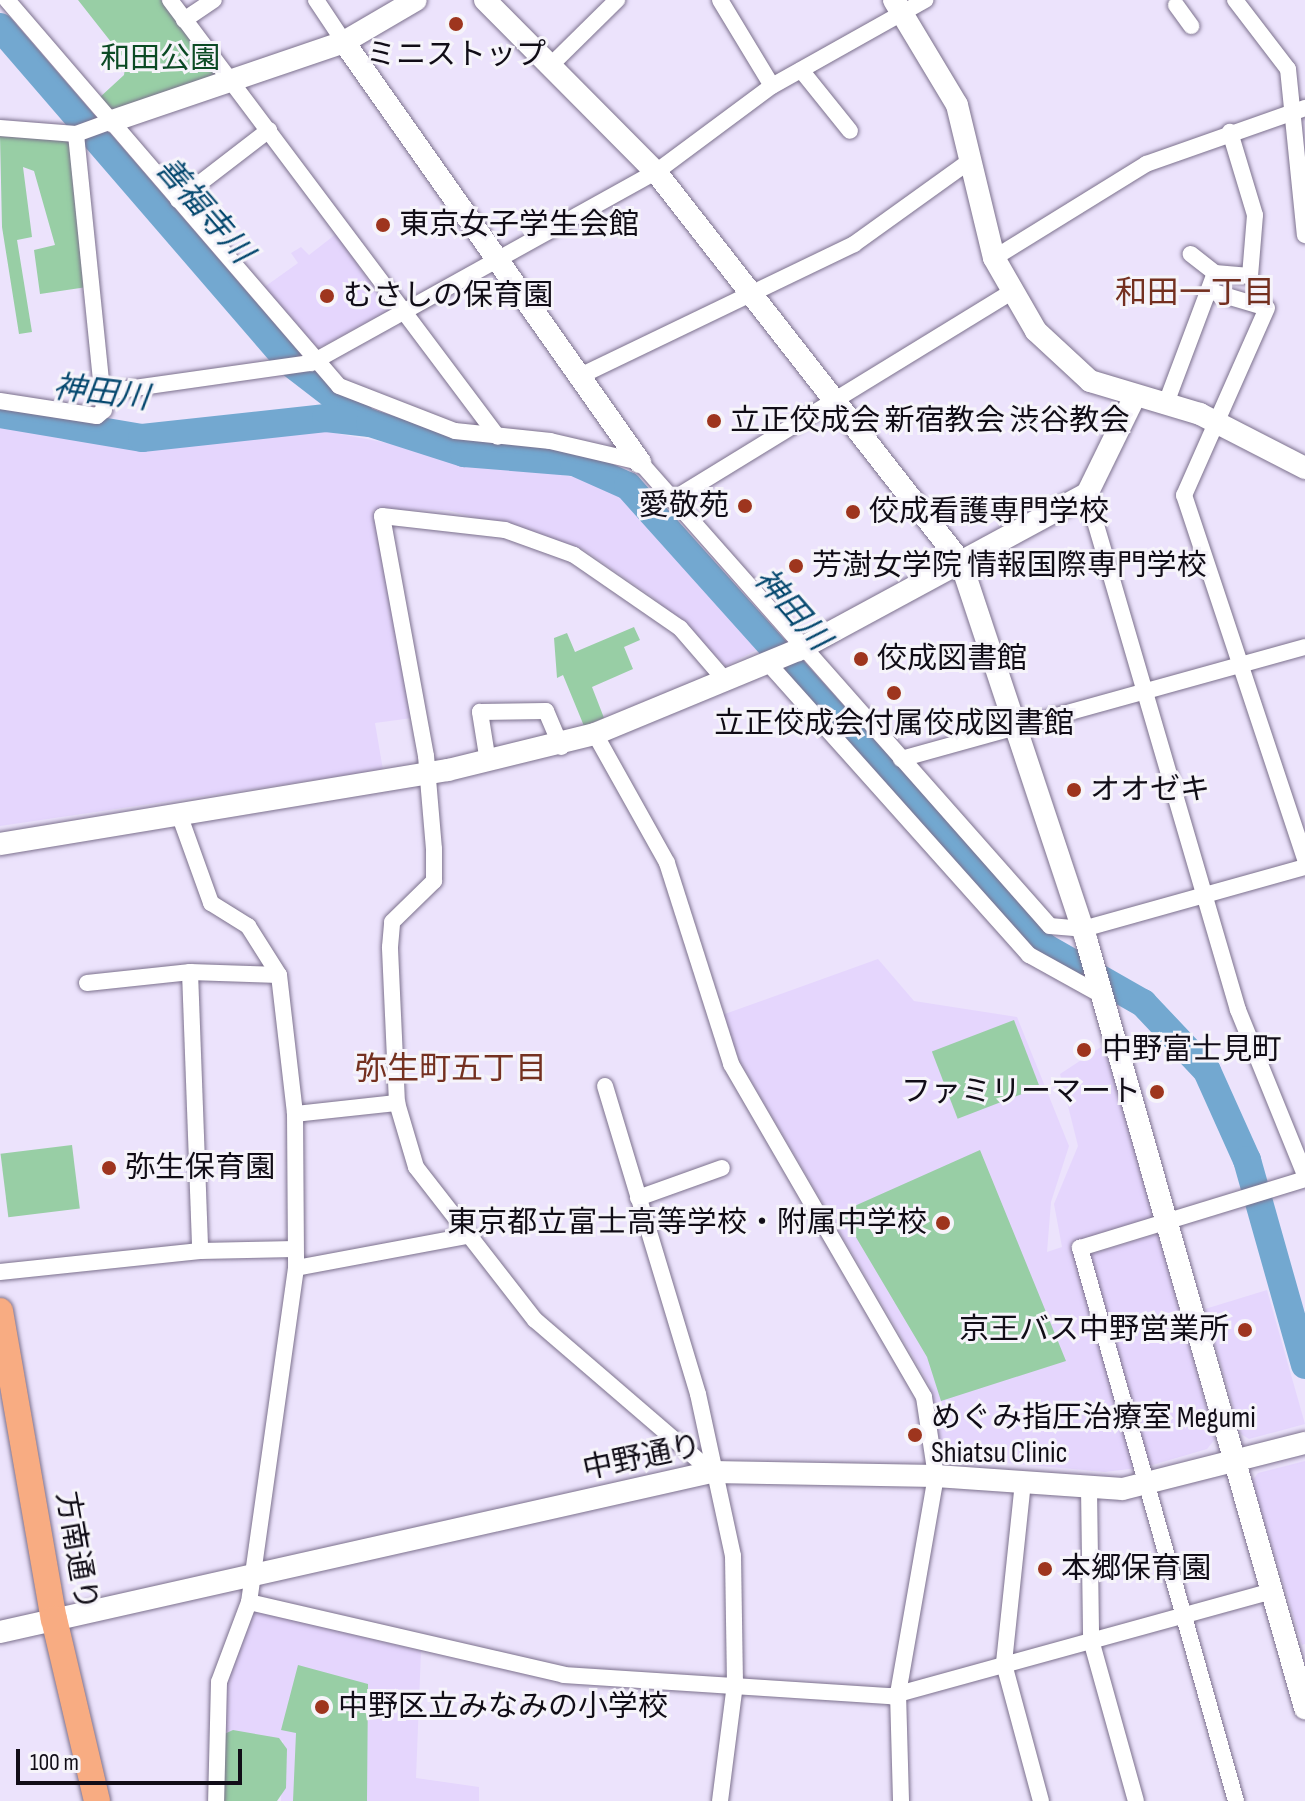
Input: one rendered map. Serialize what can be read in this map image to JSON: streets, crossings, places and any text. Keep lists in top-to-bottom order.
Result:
{
  "streets": {
    "main road": ["方南通り"],
    "street": ["中野通り"]
  },
  "crossings": [
    ["中野通り", "方南通り"]
  ],
  "districts": ["和田一丁目", "弥生町五丁目"],
  "water": ["善福寺川", "神田川"],
  "parks": ["和田公園"],
  "places": [
    "ミニストップ",
    "東京女子学生会館",
    "むさしの保育園",
    "立正佼成会 新宿教会 渋谷教会",
    "愛敬苑",
    "佼成看護専門学校",
    "芳澍女学院 情報国際専門学校",
    "佼成図書館",
    "立正佼成会付属佼成図書館",
    "オオゼキ",
    "中野富士見町",
    "ファミリーマート",
    "弥生保育園",
    "東京都立富士高等学校・附属中学校",
    "京王バス中野営業所",
    "めぐみ指圧治療室 Megumi Shiatsu Clinic",
    "本郷保育園",
    "中野区立みなみの小学校"
  ],
  "scale_bar": "100 m"
}
